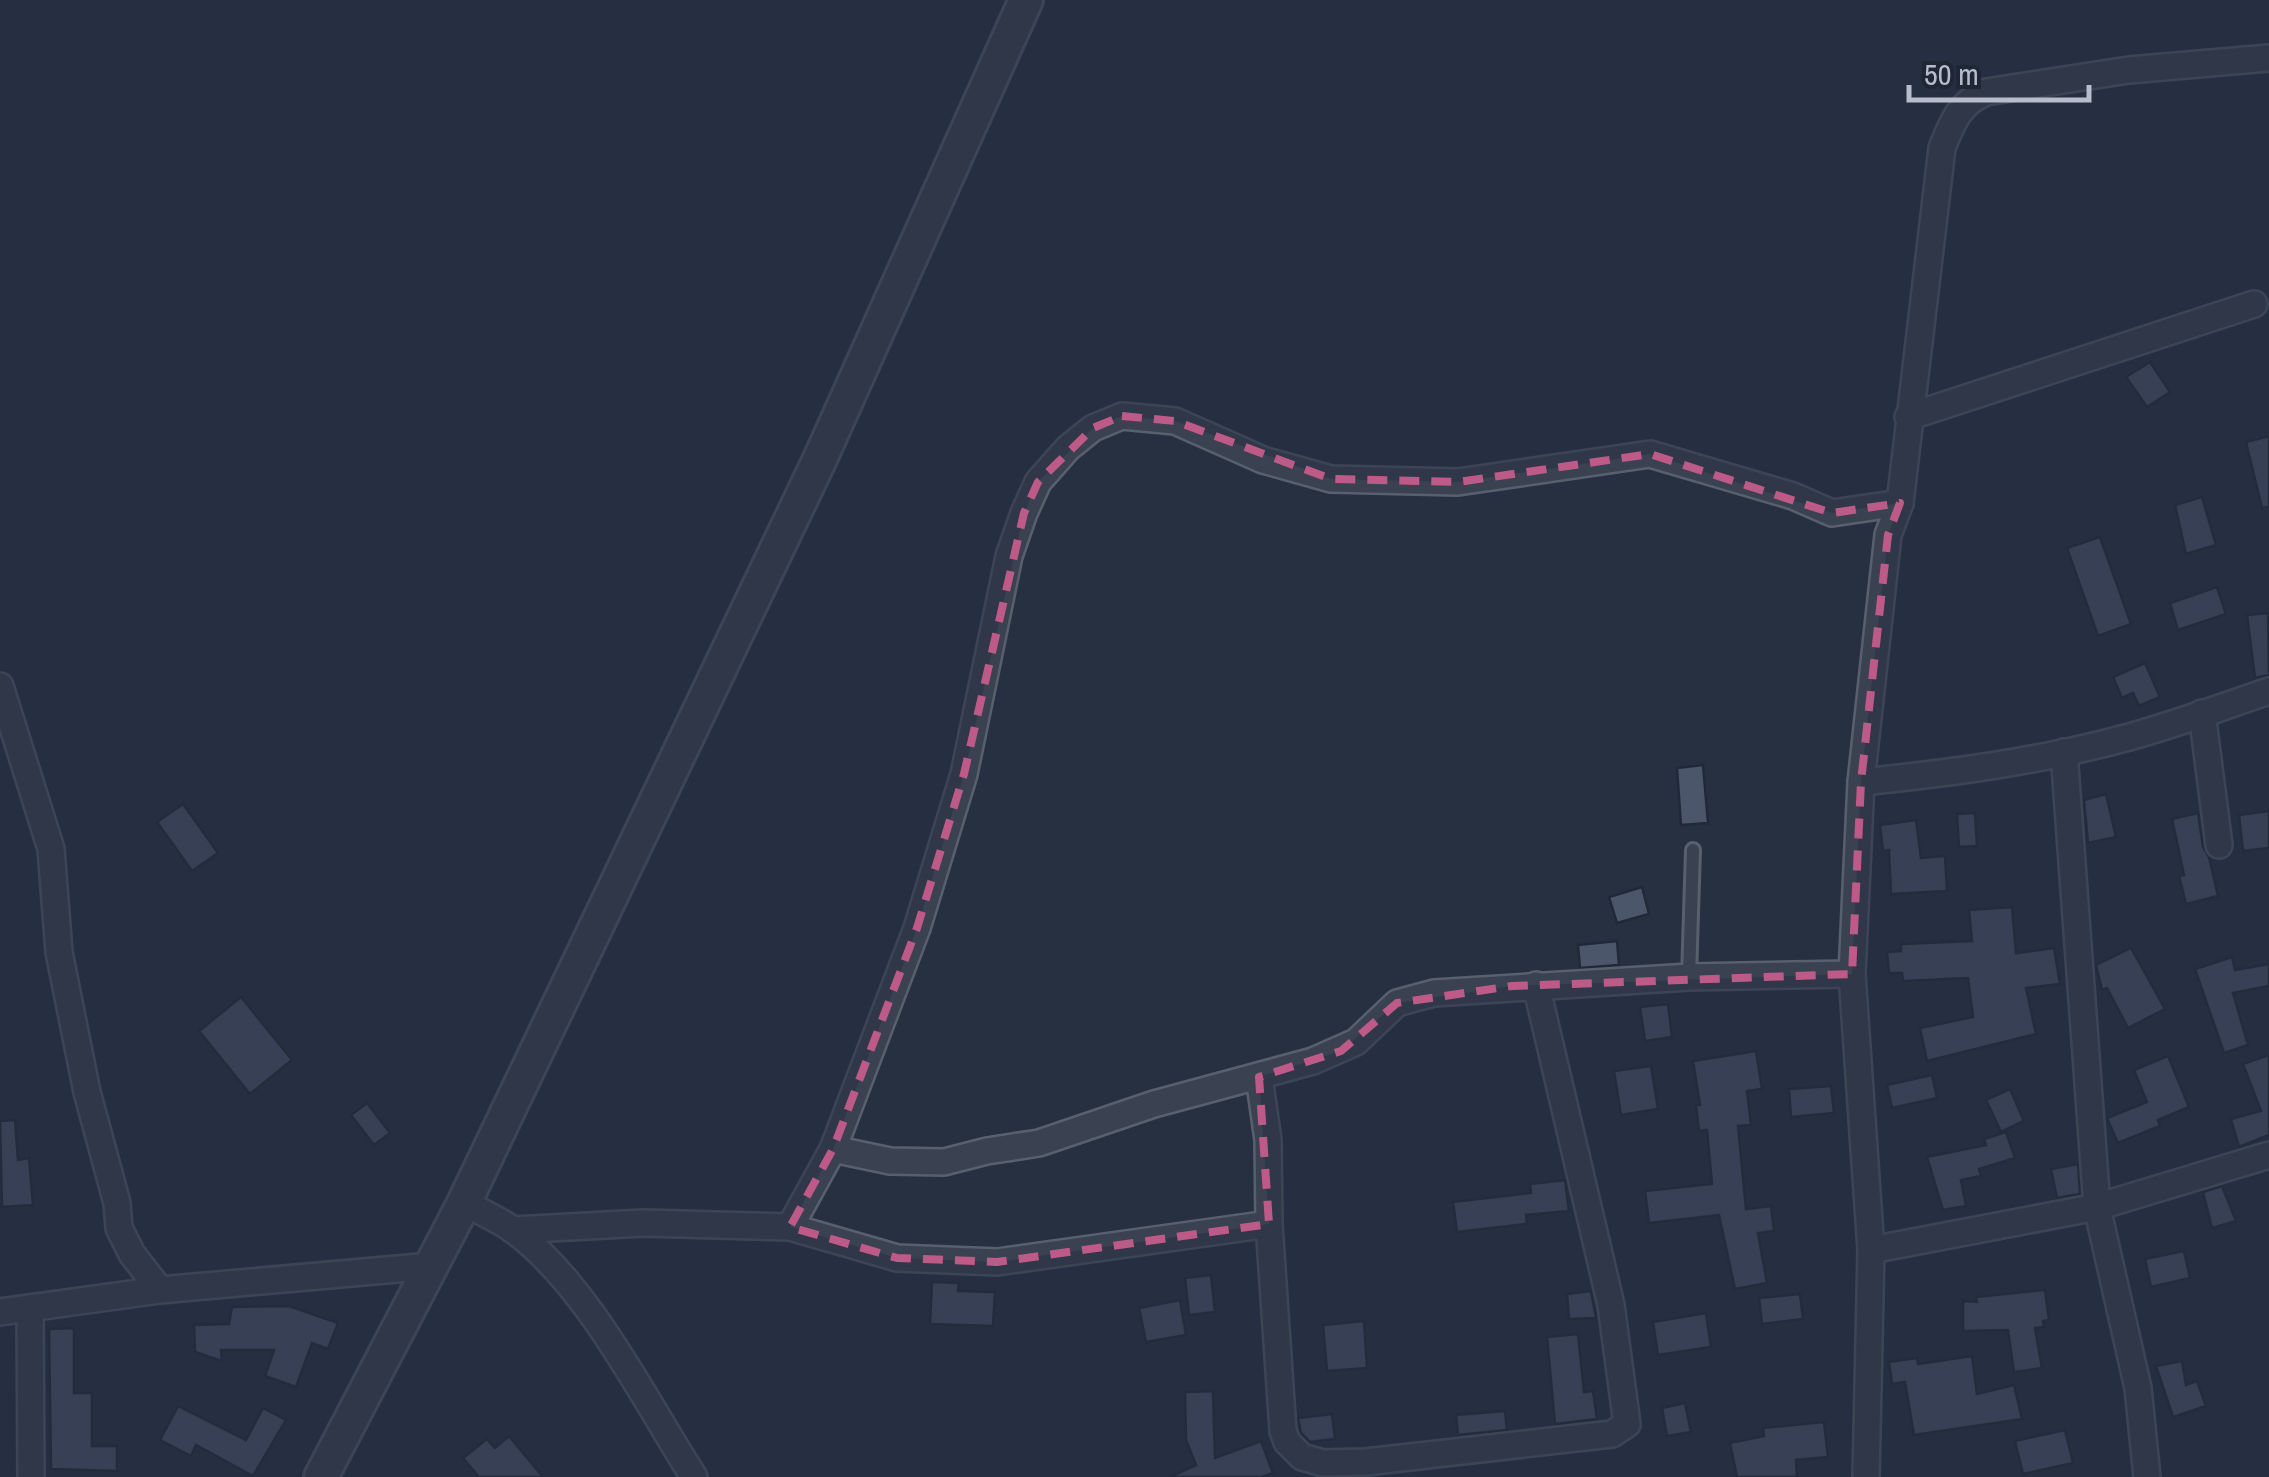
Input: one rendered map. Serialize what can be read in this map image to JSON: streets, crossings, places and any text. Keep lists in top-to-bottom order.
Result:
{
  "scale_bar": "50 m"
}
